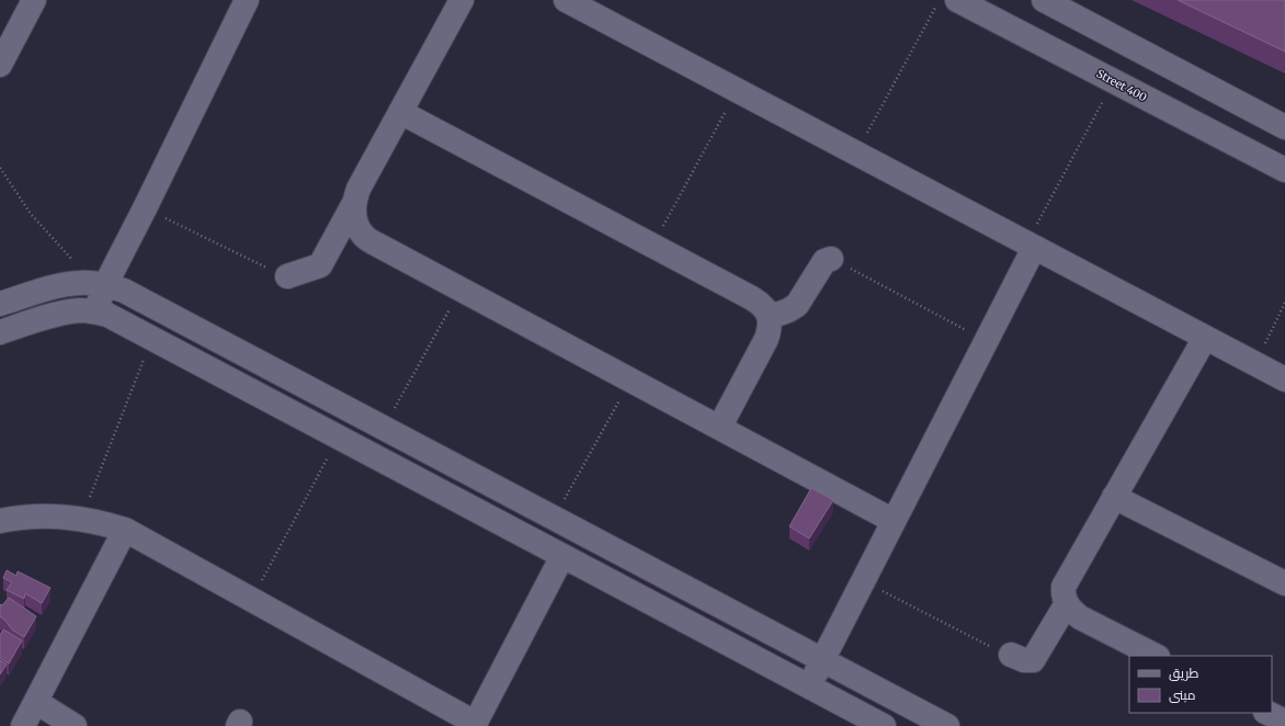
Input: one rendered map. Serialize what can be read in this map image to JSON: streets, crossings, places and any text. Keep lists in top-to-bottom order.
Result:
{
  "streets": {
    "street": ["Street 400"]
  },
  "legend": ["طريق", "مبنى"]
}
